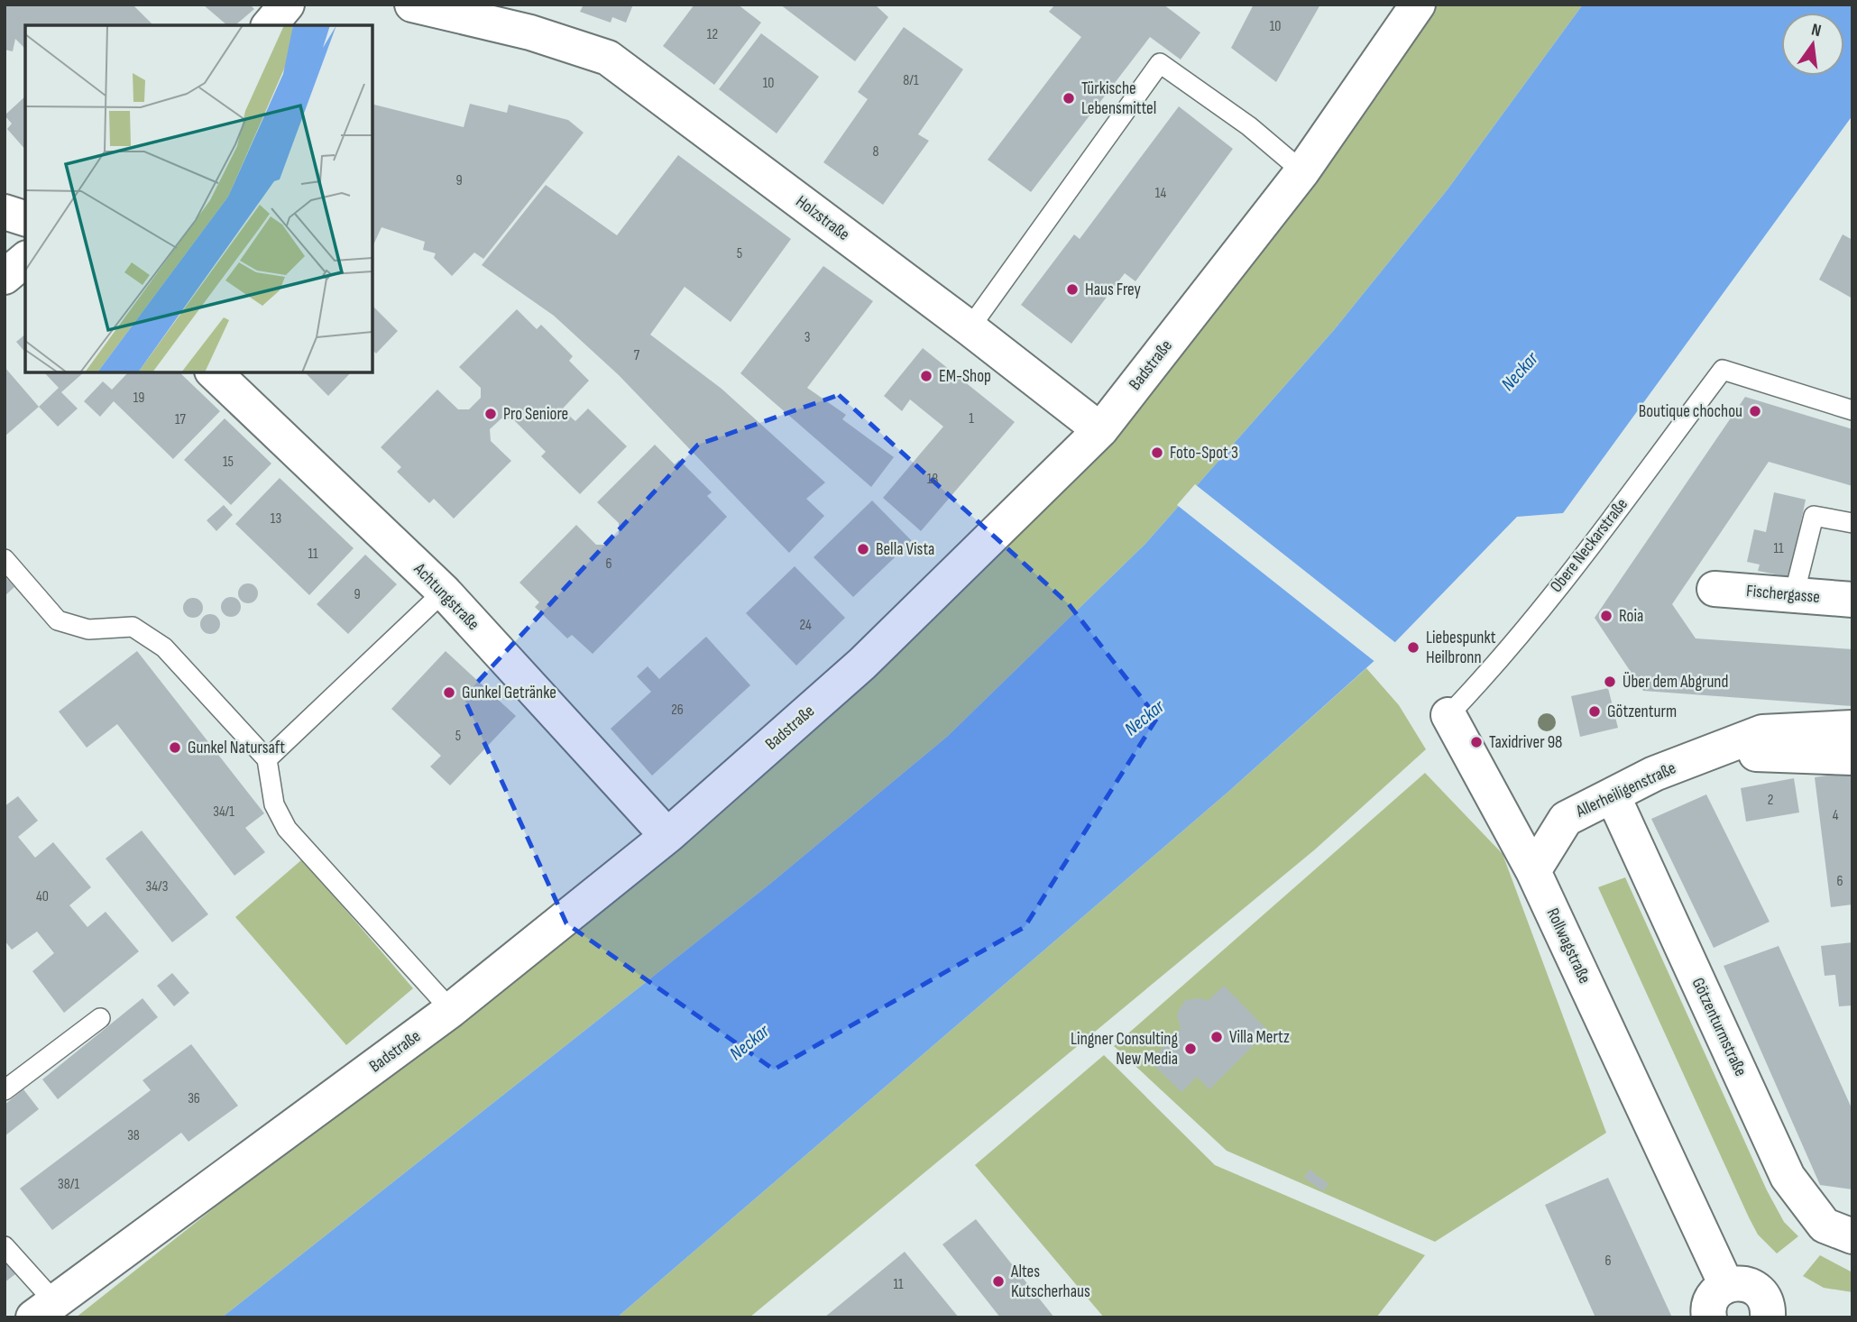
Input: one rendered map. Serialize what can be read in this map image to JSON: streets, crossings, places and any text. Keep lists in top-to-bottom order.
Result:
{
  "streets": {
    "street": [
      "Holzstraße",
      "Badstraße",
      "Fischergasse",
      "Achtungstraße",
      "Allerheiligenstraße",
      "Rollwagstraße",
      "Götzenturmstraße"
    ],
    "lane": ["Obere Neckarstraße"]
  },
  "crossings": [
    ["Holzstraße", "Badstraße"],
    ["Badstraße", "Achtungstraße"],
    ["Obere Neckarstraße", "Rollwagstraße"],
    ["Allerheiligenstraße", "Rollwagstraße"],
    ["Allerheiligenstraße", "Götzenturmstraße"]
  ],
  "water": ["Neckar"],
  "places": [
    "Türkische Lebensmittel",
    "Haus Frey",
    "EM-Shop",
    "Boutique chochou",
    "Pro Seniore",
    "Foto-Spot 3",
    "Bella Vista",
    "Roia",
    "Liebespunkt Heilbronn",
    "Über dem Abgrund",
    "Gunkel Getränke",
    "Götzenturm",
    "Taxidriver 98",
    "Gunkel Natursaft",
    "Villa Mertz",
    "Lingner Consulting New Media",
    "Altes Kutscherhaus"
  ],
  "house_numbers": [
    "10",
    "12",
    "8/1",
    "10",
    "8",
    "9",
    "14",
    "5",
    "3",
    "7",
    "19",
    "1",
    "17",
    "15",
    "18",
    "13",
    "11",
    "11",
    "6",
    "9",
    "24",
    "26",
    "5",
    "2",
    "34/1",
    "4",
    "6",
    "34/3",
    "40",
    "36",
    "38",
    "38/1",
    "6",
    "11"
  ],
  "north": "top"
}
